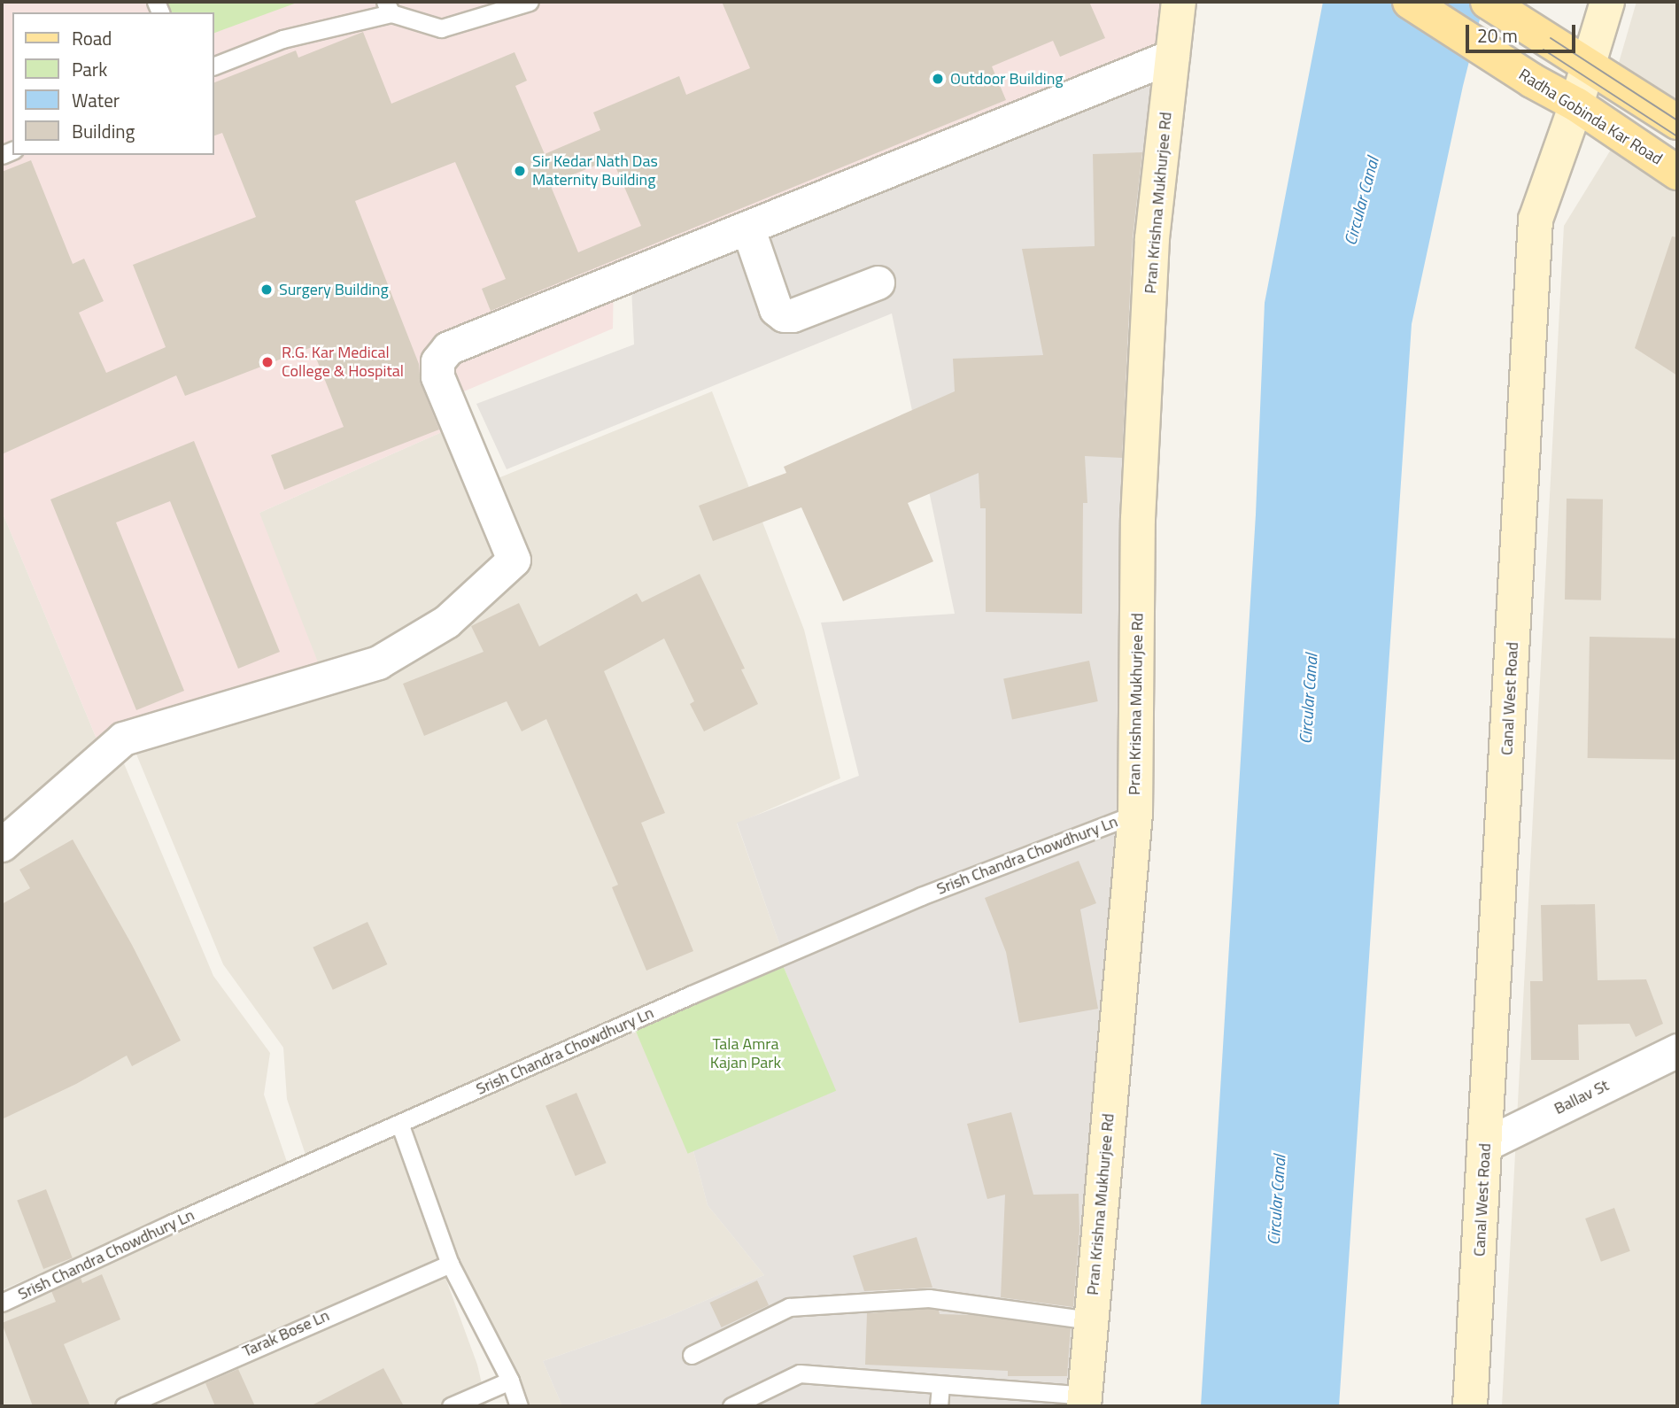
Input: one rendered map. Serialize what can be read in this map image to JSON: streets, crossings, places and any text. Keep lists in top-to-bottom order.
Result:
{
  "streets": {
    "main road": ["Radha Gobinda Kar Road", "Pran Krishna Mukhurjee Rd", "Canal West Road"],
    "street": ["Ballav St"],
    "lane": ["Srish Chandra Chowdhury Ln", "Tarak Bose Ln"]
  },
  "crossings": [
    ["Radha Gobinda Kar Road", "Canal West Road"],
    ["Pran Krishna Mukhurjee Rd", "Srish Chandra Chowdhury Ln"],
    ["Canal West Road", "Ballav St"]
  ],
  "water": ["Circular Canal"],
  "parks": ["Tala Amra Kajan Park"],
  "places": [
    "Outdoor Building",
    "Sir Kedar Nath Das Maternity Building",
    "Surgery Building",
    "R.G. Kar Medical College & Hospital"
  ],
  "legend": [
    "Road",
    "Park",
    "Water",
    "Building"
  ],
  "scale_bar": "20 m"
}
